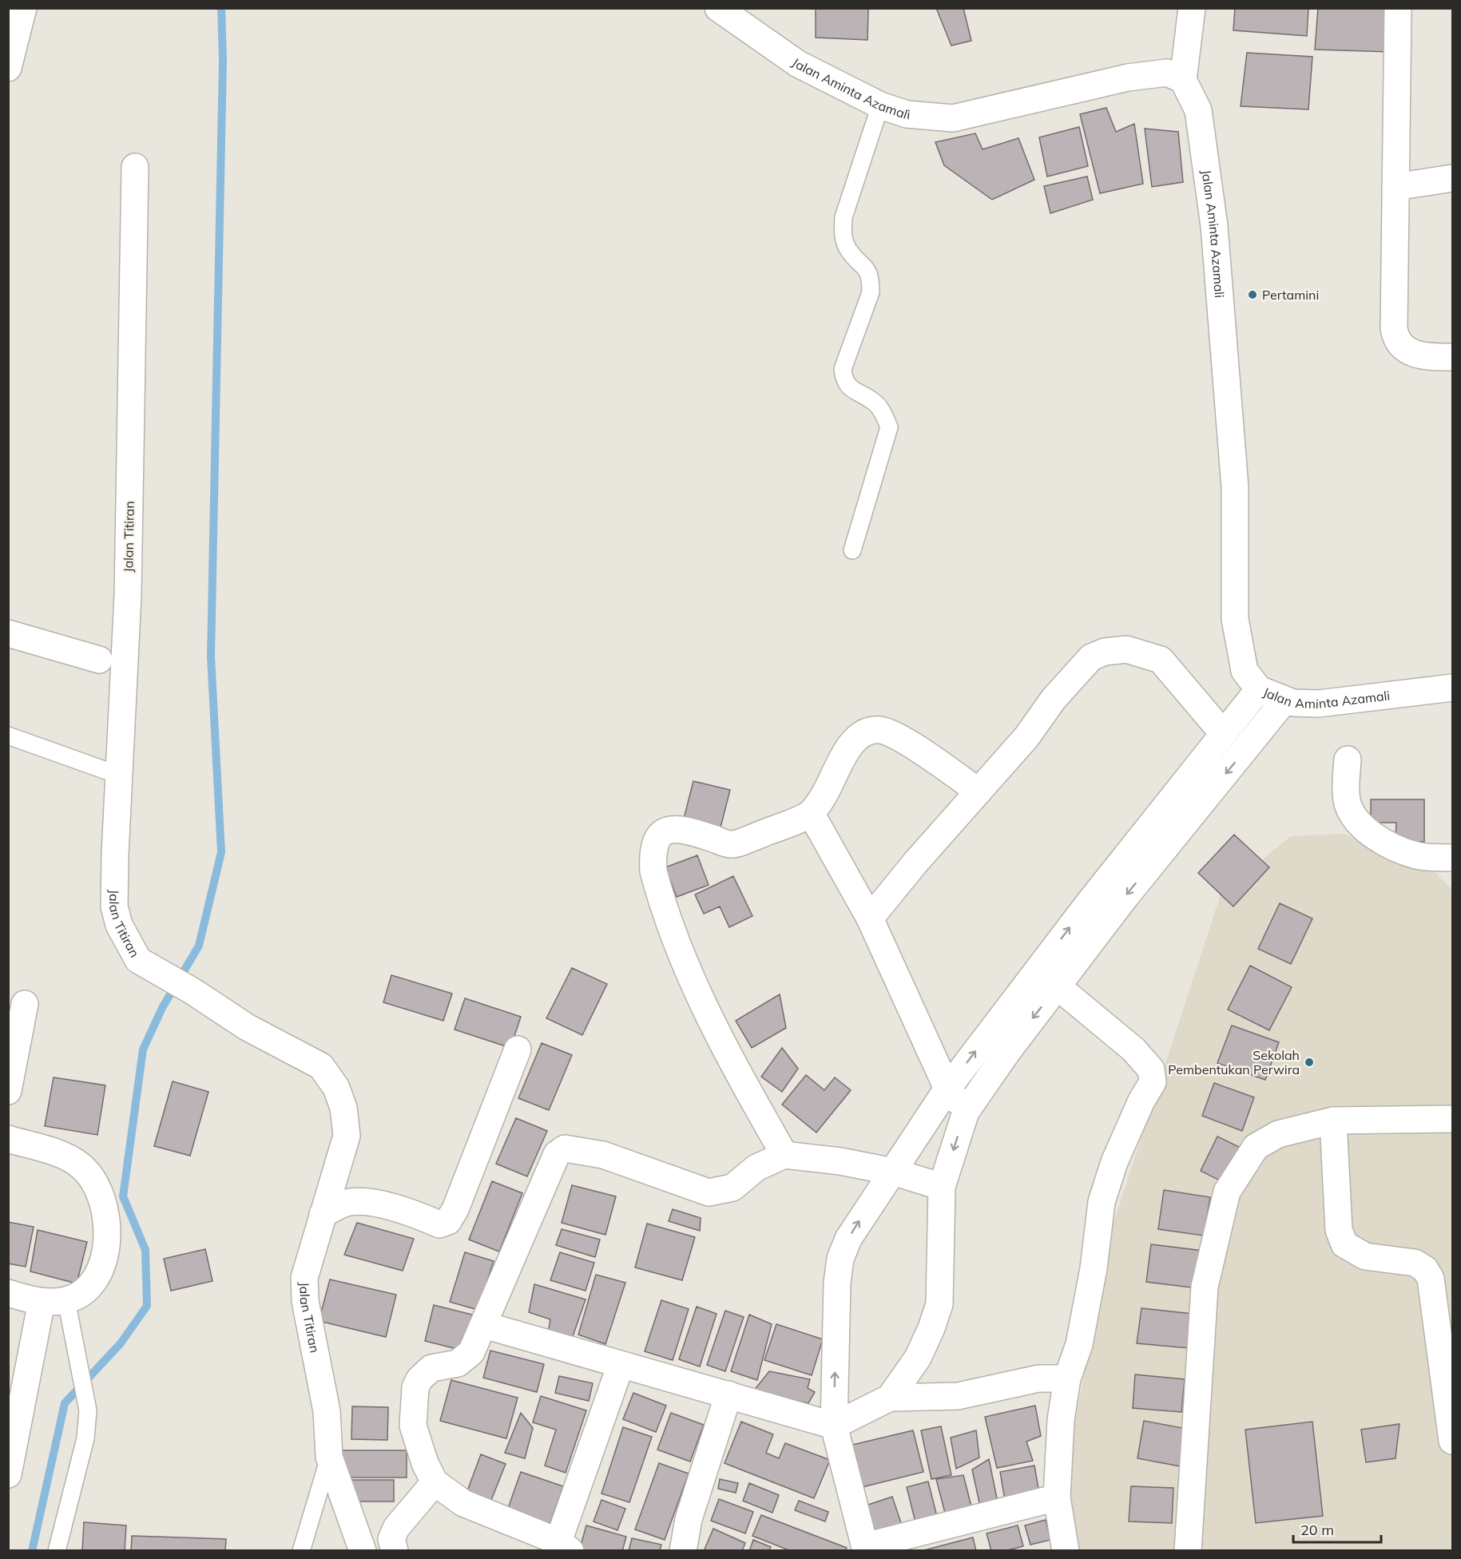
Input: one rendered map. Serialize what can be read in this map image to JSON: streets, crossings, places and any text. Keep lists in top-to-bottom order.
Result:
{
  "streets": {
    "street": ["Jalan Aminta Azamali", "Jalan Titiran"]
  },
  "places": ["Pertamini", "Sekolah Pembentukan Perwira"],
  "scale_bar": "20 m"
}
